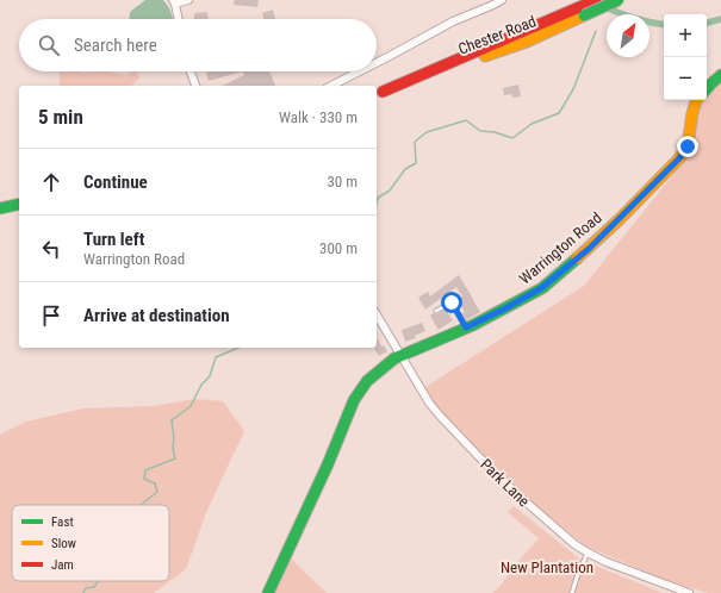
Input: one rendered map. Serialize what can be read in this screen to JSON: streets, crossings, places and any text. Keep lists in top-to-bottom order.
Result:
{
  "streets": {
    "main road": ["Chester Road", "Warrington Road"],
    "street": ["Park Lane"]
  },
  "crossings": [
    ["Warrington Road", "Park Lane"]
  ],
  "parks": ["New Plantation"],
  "legend": ["Fast", "Slow", "Jam"],
  "north": "top right",
  "page": {
    "map_buttons": ["+", "−"],
    "search": "Search here",
    "heading": ["5 min", "Walk · 330 m"],
    "list": [
      ["Continue", "30 m"],
      ["Turn left", "Warrington Road", "300 m"],
      "Arrive at destination"
    ]
  }
}
